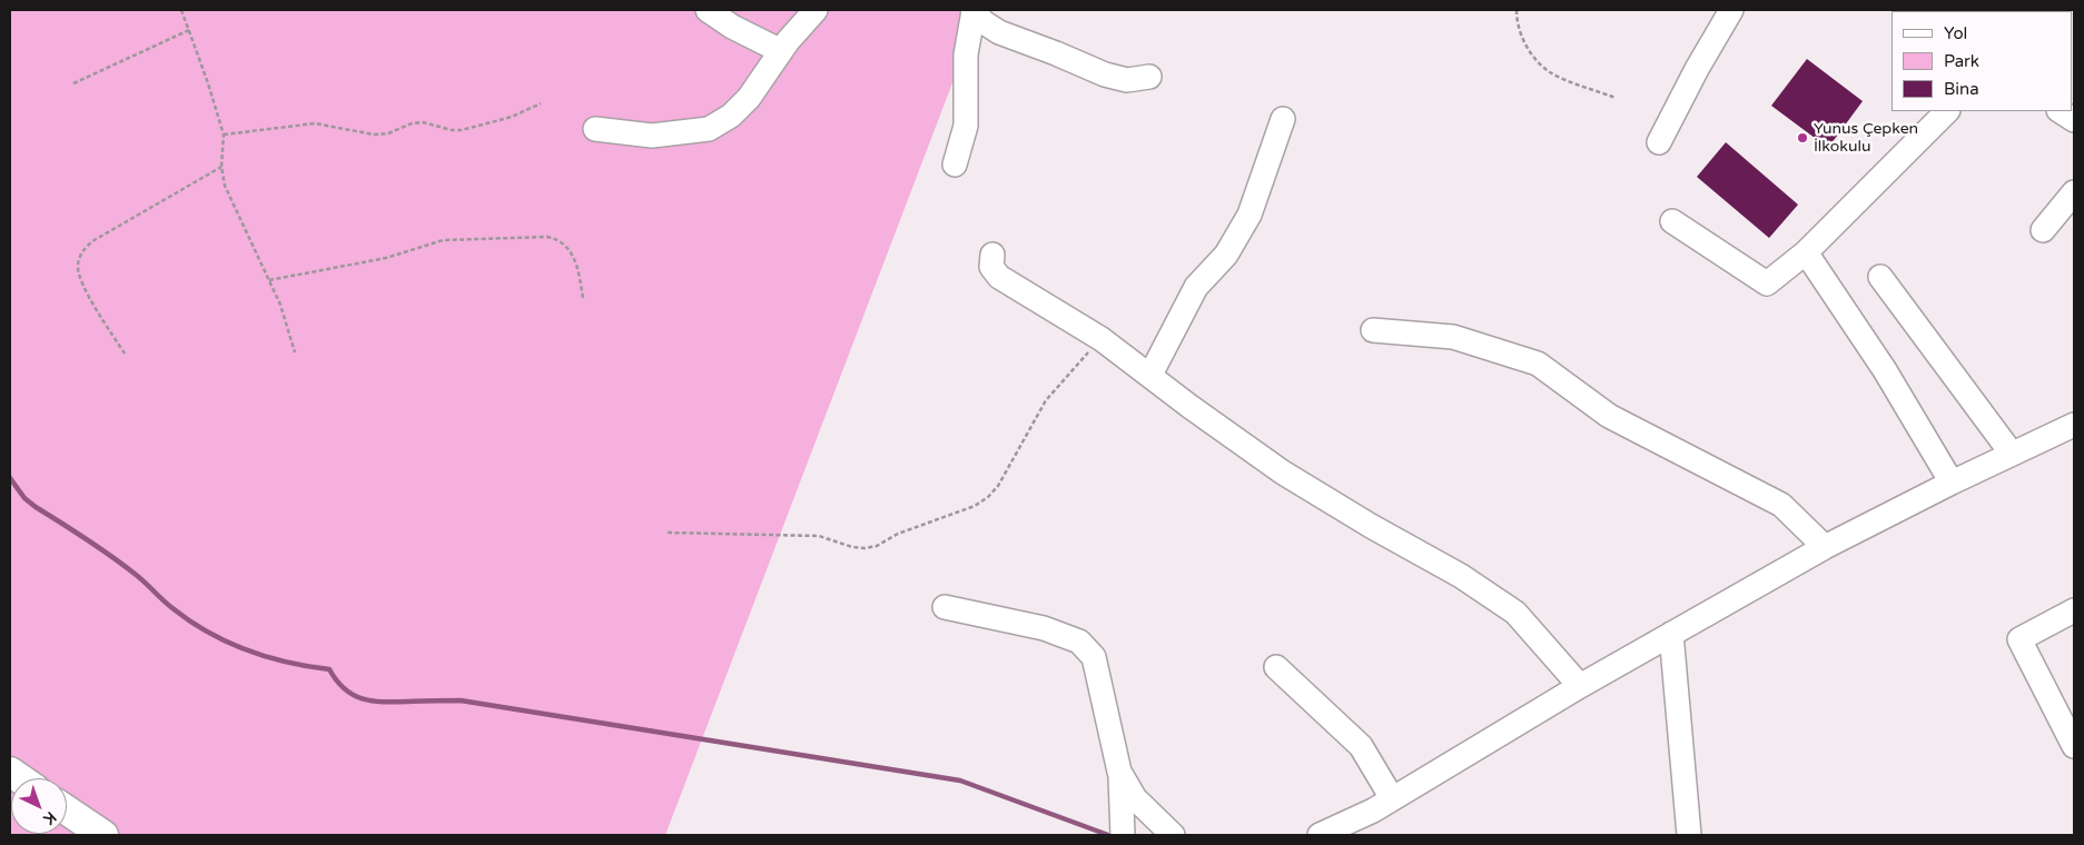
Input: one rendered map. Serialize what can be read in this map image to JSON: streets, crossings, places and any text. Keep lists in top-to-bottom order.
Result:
{
  "places": ["Yunus Çepken İlkokulu"],
  "legend": ["Yol", "Park", "Bina"],
  "north": "bottom right"
}
